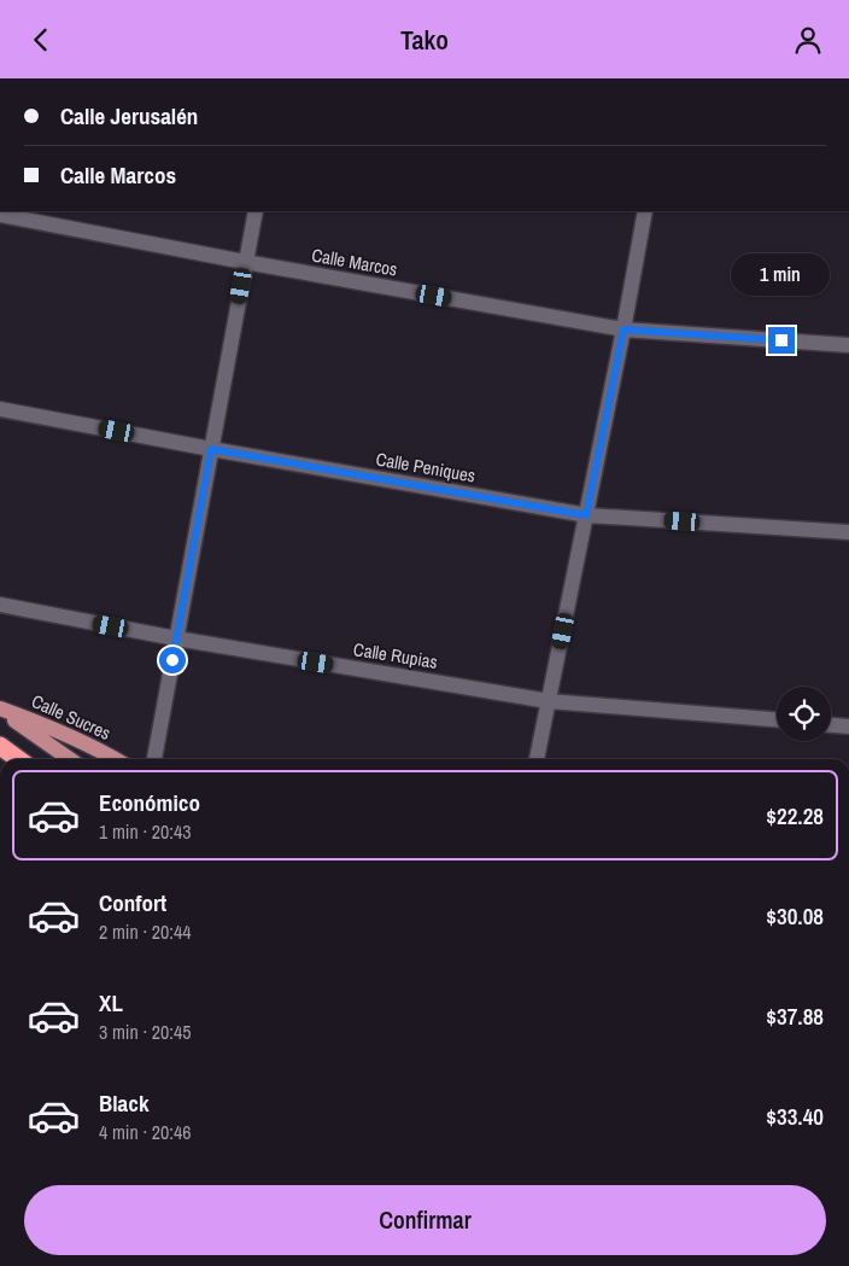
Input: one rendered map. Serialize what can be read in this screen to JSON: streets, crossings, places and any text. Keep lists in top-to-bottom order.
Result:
{
  "streets": {
    "main road": ["Calle Sucres"],
    "street": ["Calle Marcos", "Calle Peniques", "Calle Rupias"]
  },
  "page": {
    "header": "Tako",
    "banner": ["Calle Jerusalén", "Calle Marcos"],
    "bubble": "1 min",
    "list": [
      {
        "name": "Económico",
        "note": "1 min · 20:43",
        "value": "$22.28"
      },
      {
        "name": "Confort",
        "note": "2 min · 20:44",
        "value": "$30.08"
      },
      {
        "name": "XL",
        "note": "3 min · 20:45",
        "value": "$37.88"
      },
      {
        "name": "Black",
        "note": "4 min · 20:46",
        "value": "$33.40"
      }
    ],
    "buttons": "Confirmar"
  }
}
